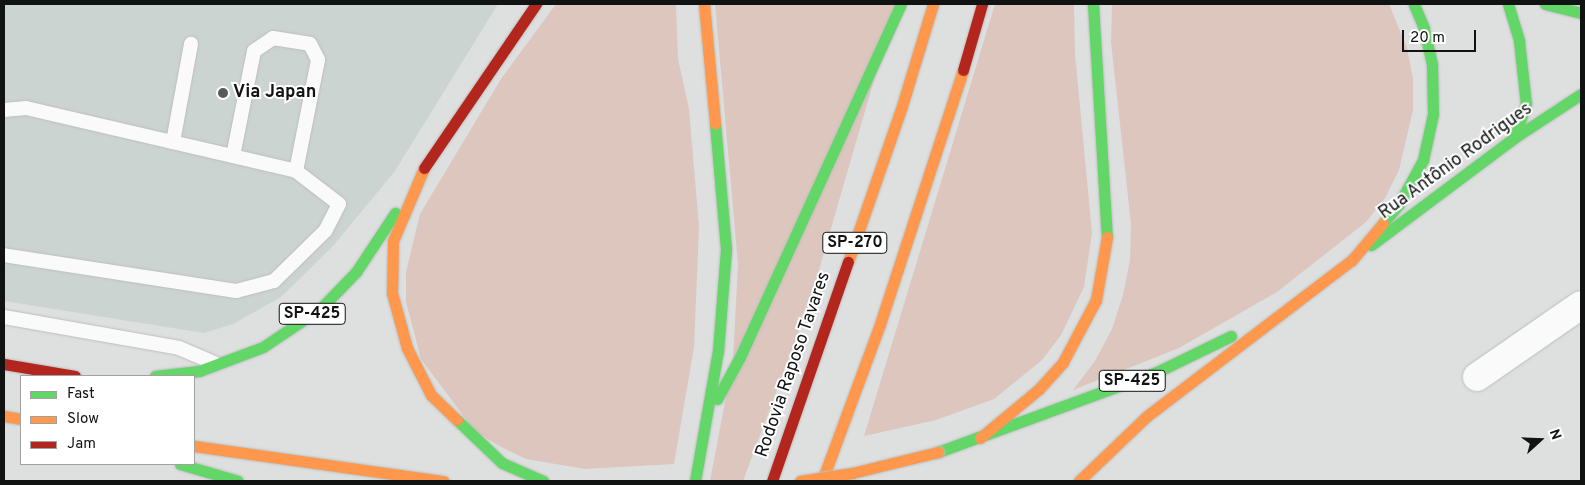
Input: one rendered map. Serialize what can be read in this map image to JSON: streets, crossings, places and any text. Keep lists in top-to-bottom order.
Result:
{
  "streets": {
    "main road": [
      "Rua Antônio Rodrigues",
      "SP-270",
      "SP-425",
      "Rodovia Raposo Tavares"
    ]
  },
  "crossings": [
    ["Rua Antônio Rodrigues", "SP-425"]
  ],
  "places": ["Via Japan"],
  "legend": ["Fast", "Slow", "Jam"],
  "scale_bar": "20 m",
  "north": "right"
}
